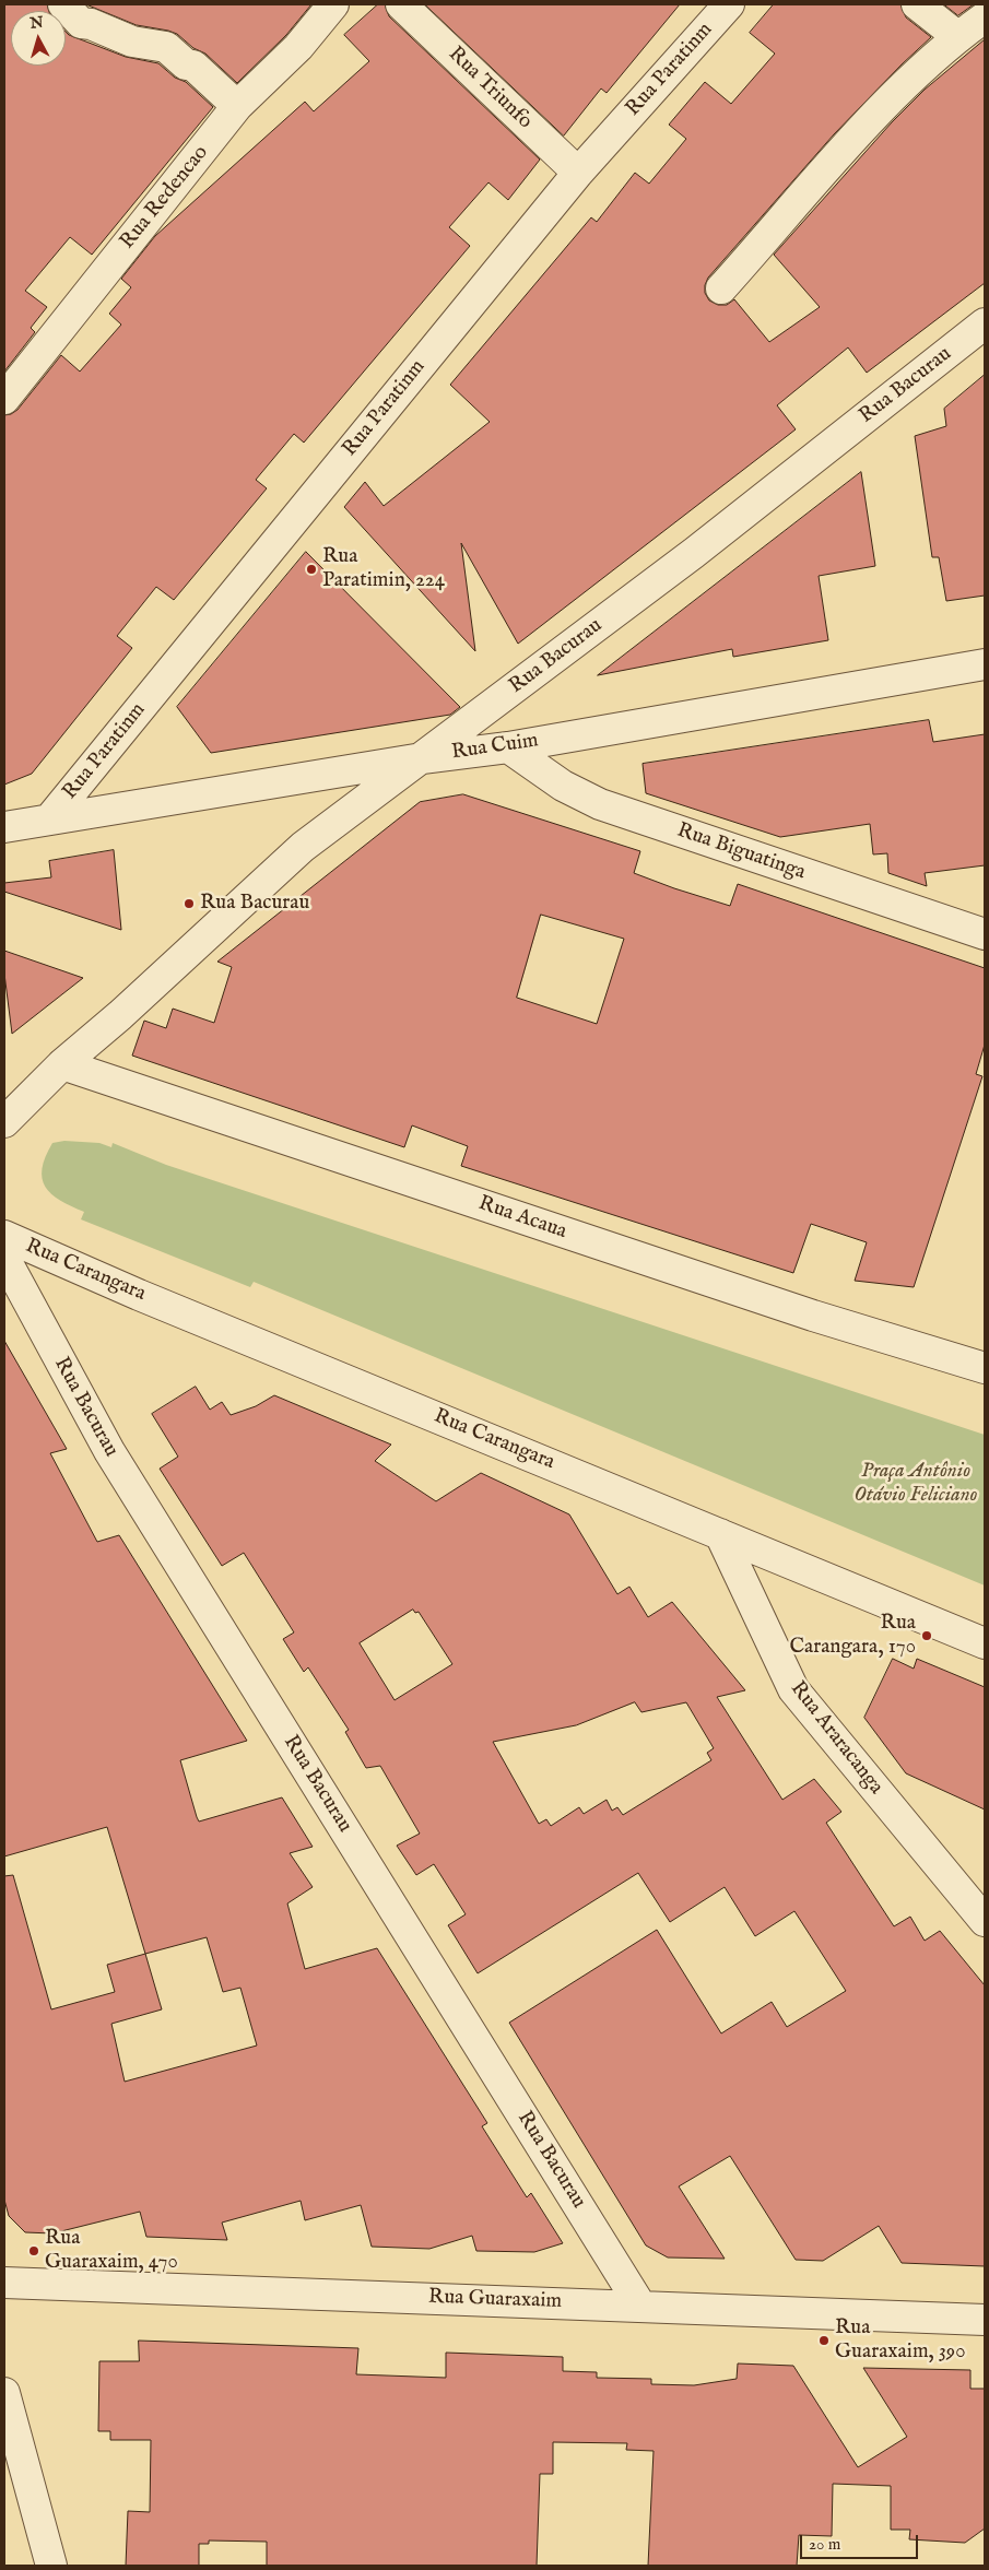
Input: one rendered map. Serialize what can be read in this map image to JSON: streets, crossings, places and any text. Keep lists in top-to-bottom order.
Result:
{
  "streets": {
    "street": [
      "Rua Paratinm",
      "Rua Triunfo",
      "Rua Redencao",
      "Rua Bacurau",
      "Rua Cuim",
      "Rua Biguatinga",
      "Rua Acaua",
      "Rua Carangara",
      "Rua Araracanga",
      "Rua Guaraxaim"
    ]
  },
  "crossings": [
    ["Rua Paratinm", "Rua Triunfo"],
    ["Rua Paratinm", "Rua Cuim"],
    ["Rua Bacurau", "Rua Cuim"],
    ["Rua Bacurau", "Rua Acaua"],
    ["Rua Bacurau", "Rua Guaraxaim"],
    ["Rua Cuim", "Rua Biguatinga"],
    ["Rua Carangara", "Rua Araracanga"]
  ],
  "parks": ["Praça Antônio Otávio Feliciano"],
  "places": [
    "Rua Paratimin, 224",
    "Rua Bacurau",
    "Rua Carangara, 170",
    "Rua Guaraxaim, 470",
    "Rua Guaraxaim, 390"
  ],
  "scale_bar": "20 m",
  "north": "top"
}
